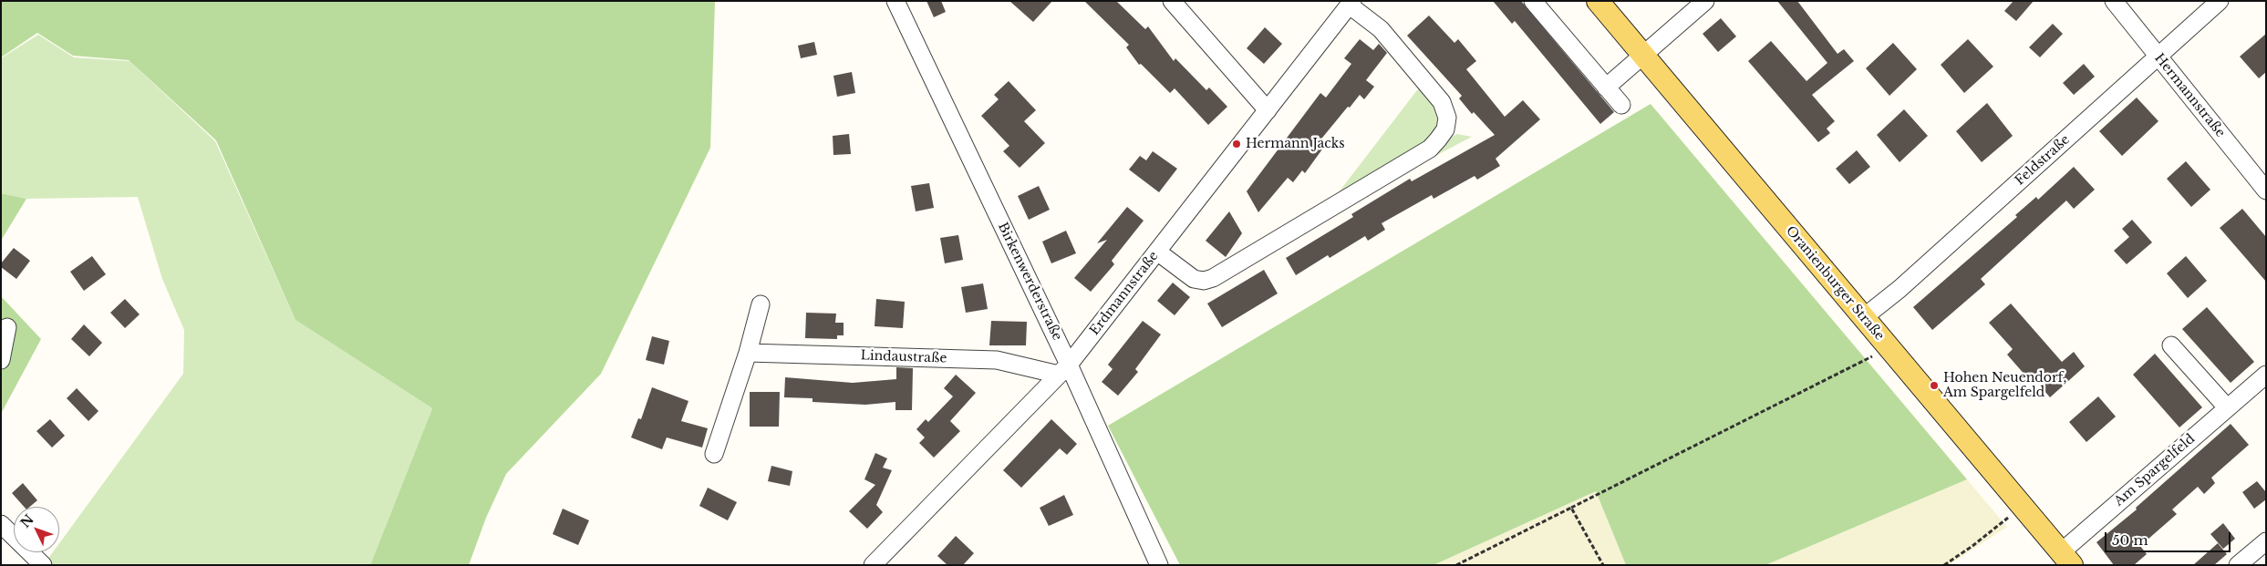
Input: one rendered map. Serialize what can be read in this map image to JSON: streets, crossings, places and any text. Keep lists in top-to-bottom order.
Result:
{
  "streets": {
    "main road": ["Oranienburger Straße"],
    "street": [
      "Hermannstraße",
      "Feldstraße",
      "Birkenwerderstraße",
      "Erdmannstraße",
      "Lindaustraße",
      "Am Spargelfeld"
    ]
  },
  "crossings": [
    ["Hermannstraße", "Feldstraße"],
    ["Feldstraße", "Oranienburger Straße"],
    ["Birkenwerderstraße", "Erdmannstraße"],
    ["Birkenwerderstraße", "Lindaustraße"],
    ["Oranienburger Straße", "Am Spargelfeld"],
    ["Erdmannstraße", "Lindaustraße"]
  ],
  "places": ["Hermann Jacks", "Hohen Neuendorf, Am Spargelfeld"],
  "scale_bar": "50 m",
  "north": "top left"
}
